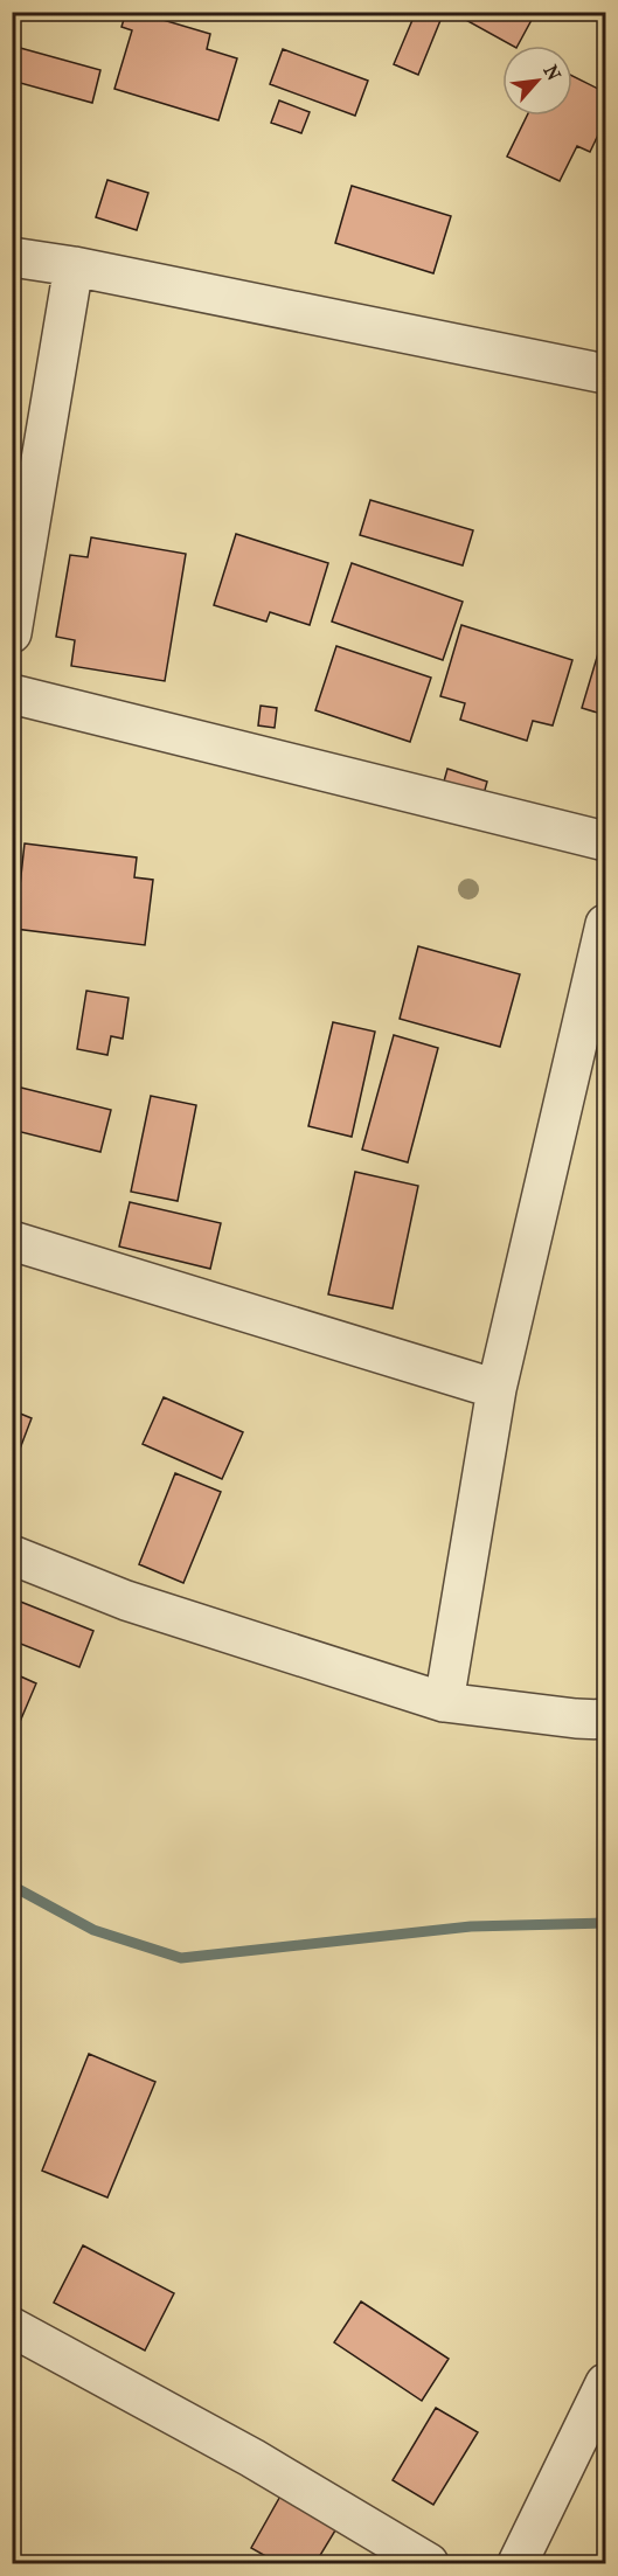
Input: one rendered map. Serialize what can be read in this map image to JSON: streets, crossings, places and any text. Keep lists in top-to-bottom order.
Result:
{
  "north": "top right"
}
